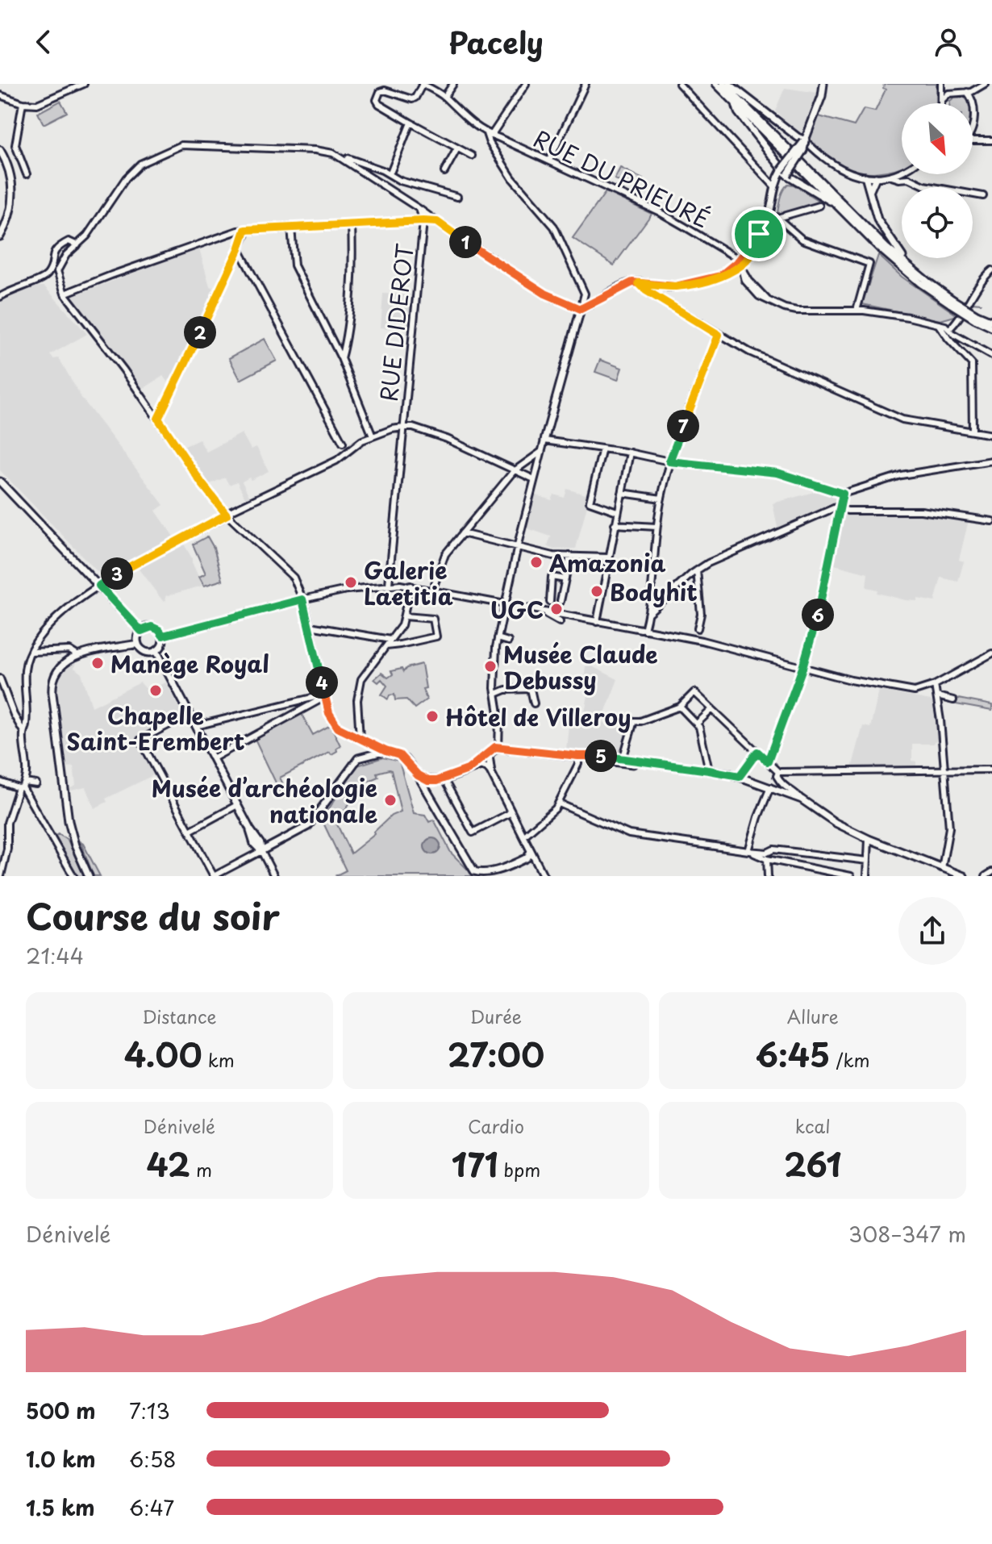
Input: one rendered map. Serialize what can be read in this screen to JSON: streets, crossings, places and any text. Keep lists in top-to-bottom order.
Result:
{
  "streets": {
    "street": ["RUE DU PRIEURÉ", "RUE DIDEROT"]
  },
  "places": [
    "Amazonia",
    "Galerie Laetitia",
    "Bodyhit",
    "UGC",
    "Manège Royal",
    "Musée Claude Debussy",
    "Chapelle Saint-Erembert",
    "Hôtel de Villeroy",
    "Musée d’archéologie nationale"
  ],
  "north": "bottom right",
  "page": {
    "header": "Pacely",
    "pins": [
      "1",
      "2",
      "7",
      "3",
      "6",
      "4",
      "5"
    ],
    "heading": ["Course du soir", "21:44"],
    "stats": [
      ["Distance", "4.00 km"],
      ["Durée", "27:00"],
      ["Allure", "6:45 /km"],
      ["Dénivelé", "42 m"],
      ["Cardio", "171 bpm"],
      ["kcal", "261"]
    ],
    "chart": ["Dénivelé", "308–347 m"],
    "list": [
      {
        "name": "500 m",
        "note": "7:13"
      },
      {
        "name": "1.0 km",
        "note": "6:58"
      },
      {
        "name": "1.5 km",
        "note": "6:47"
      }
    ]
  }
}
